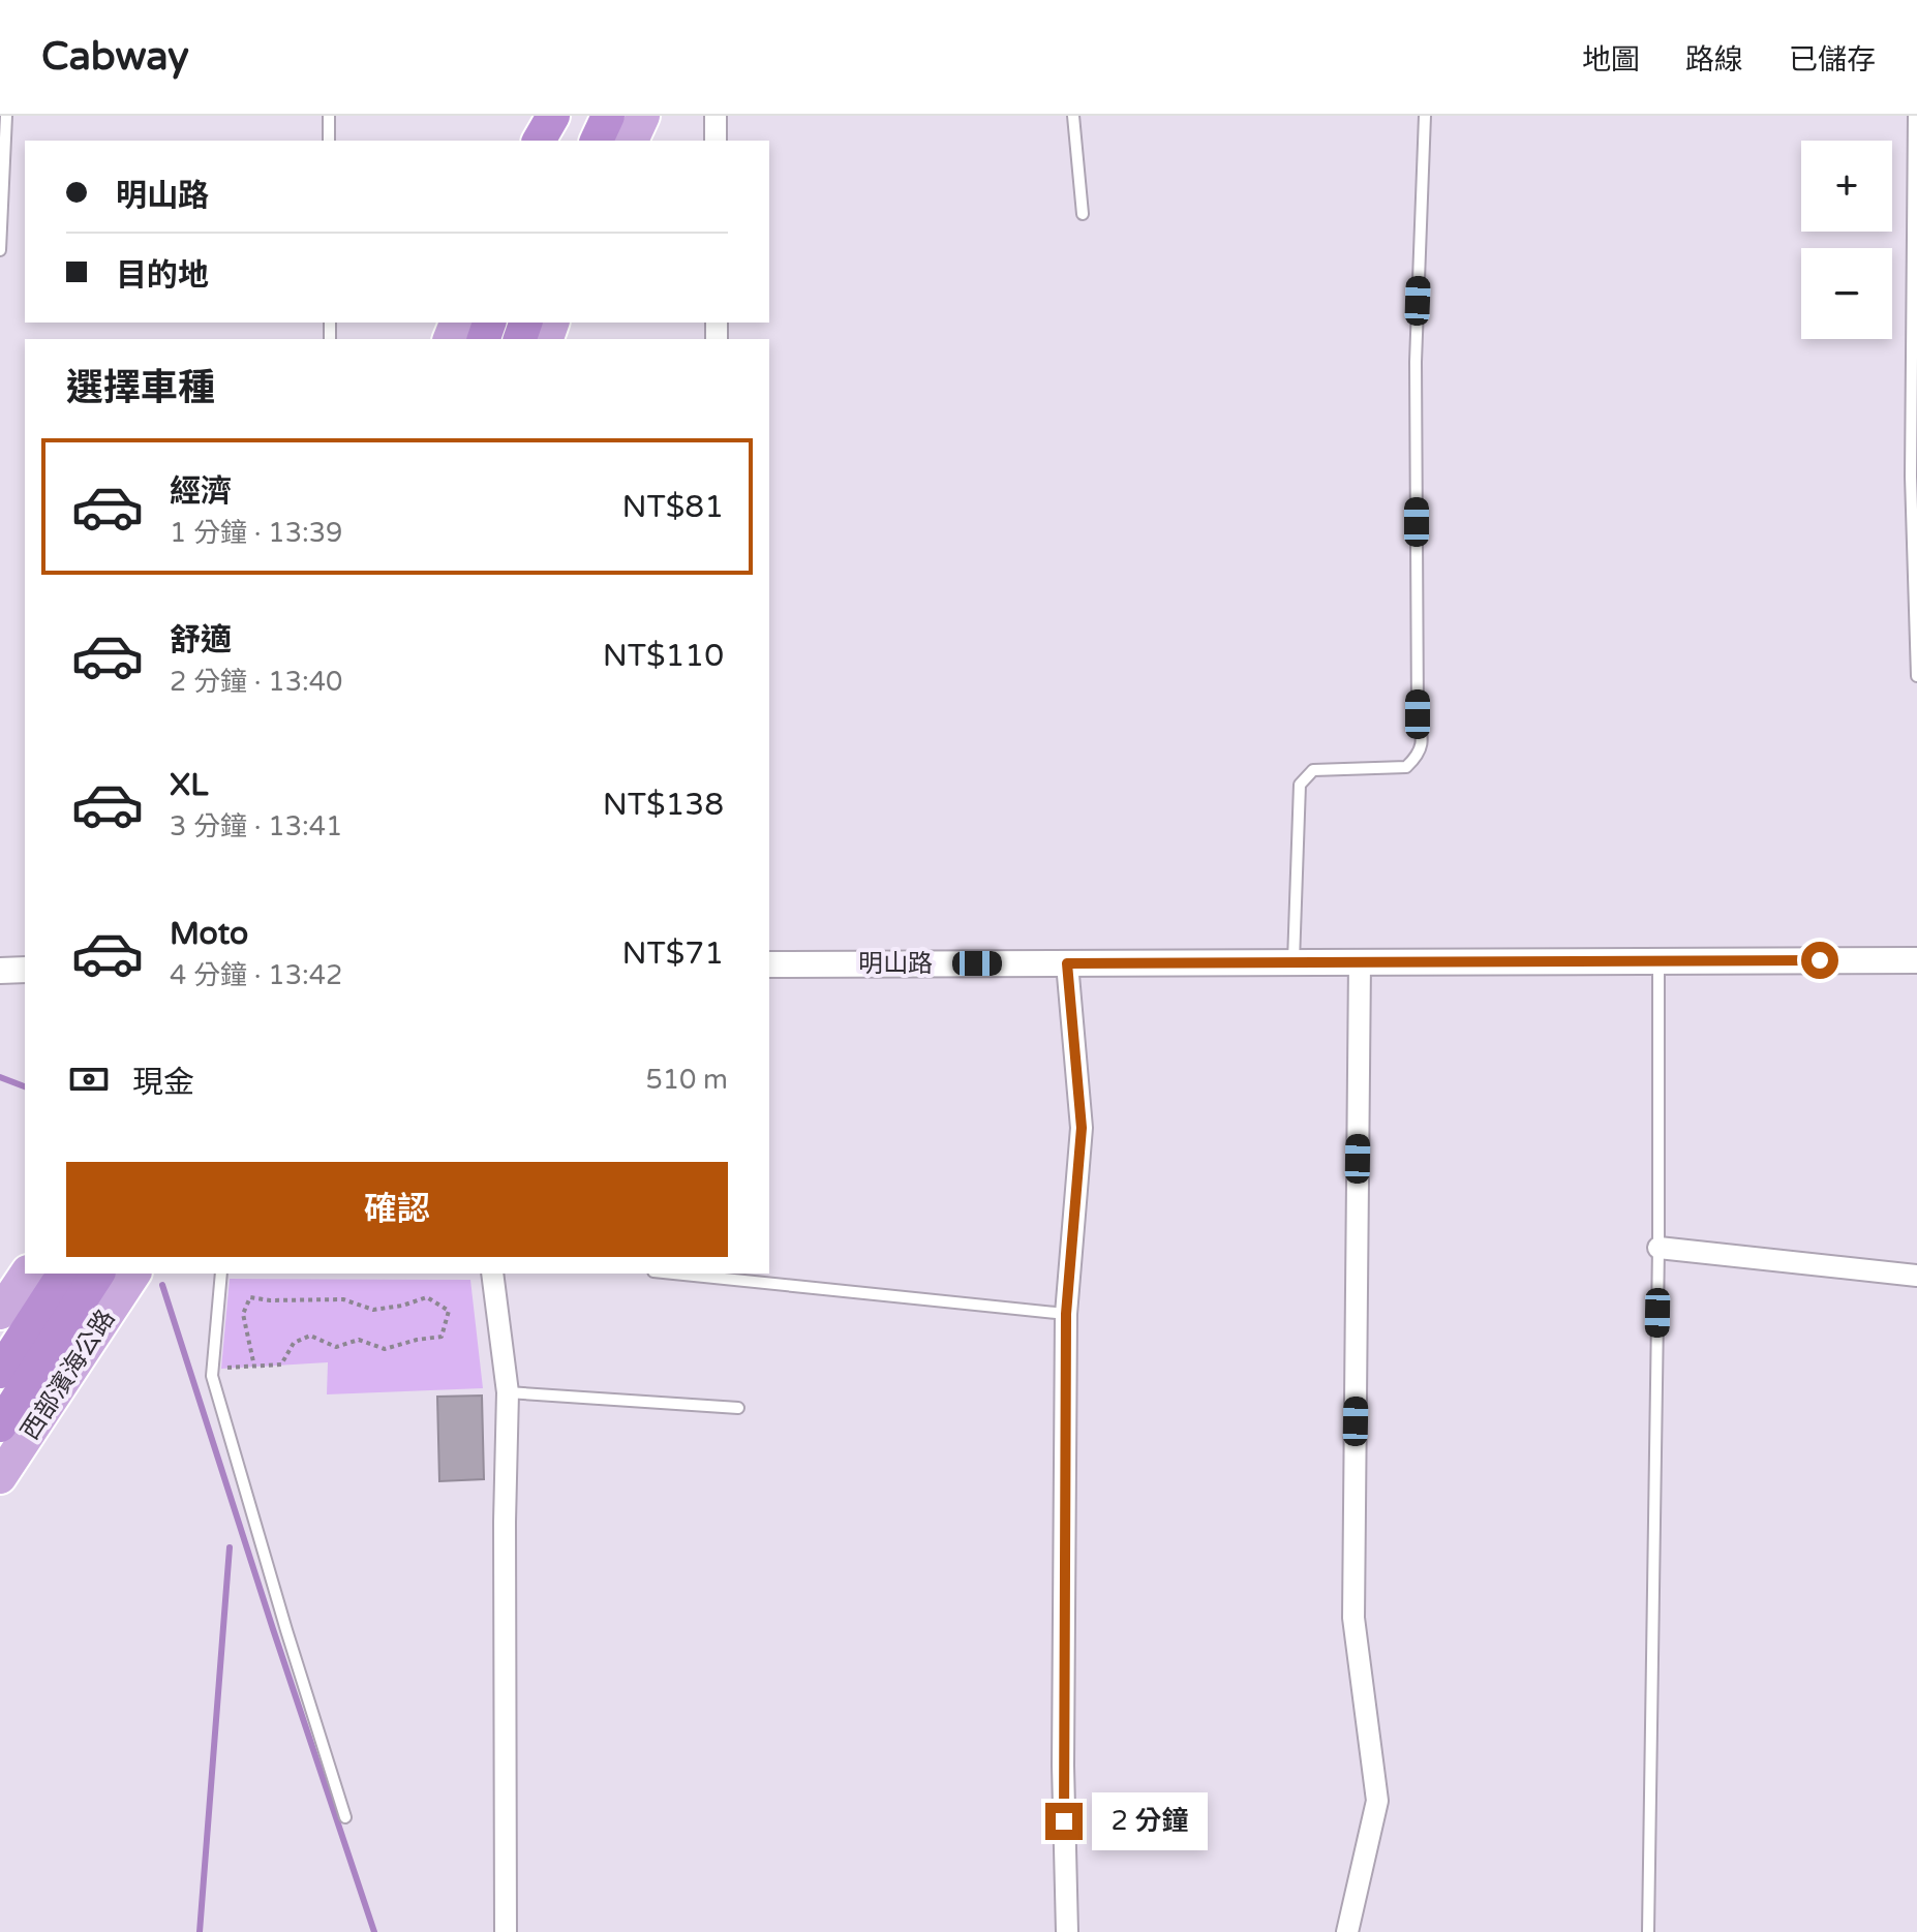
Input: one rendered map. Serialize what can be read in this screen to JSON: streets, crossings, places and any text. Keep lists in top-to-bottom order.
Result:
{
  "streets": {
    "main road": ["西部濱海公路"],
    "street": ["明山路"]
  },
  "page": {
    "header": "Cabway",
    "nav": ["地圖", "路線", "已儲存"],
    "map_buttons": ["+", "−"],
    "banner": ["明山路", "目的地"],
    "heading": "選擇車種",
    "list": [
      {
        "name": "經濟",
        "note": "1 分鐘 · 13:39",
        "value": "NT$81"
      },
      {
        "name": "舒適",
        "note": "2 分鐘 · 13:40",
        "value": "NT$110"
      },
      {
        "name": "XL",
        "note": "3 分鐘 · 13:41",
        "value": "NT$138"
      },
      {
        "name": "Moto",
        "note": "4 分鐘 · 13:42",
        "value": "NT$71"
      }
    ],
    "pay": ["現金", "510 m"],
    "buttons": "確認",
    "bubble": "2 分鐘"
  }
}
